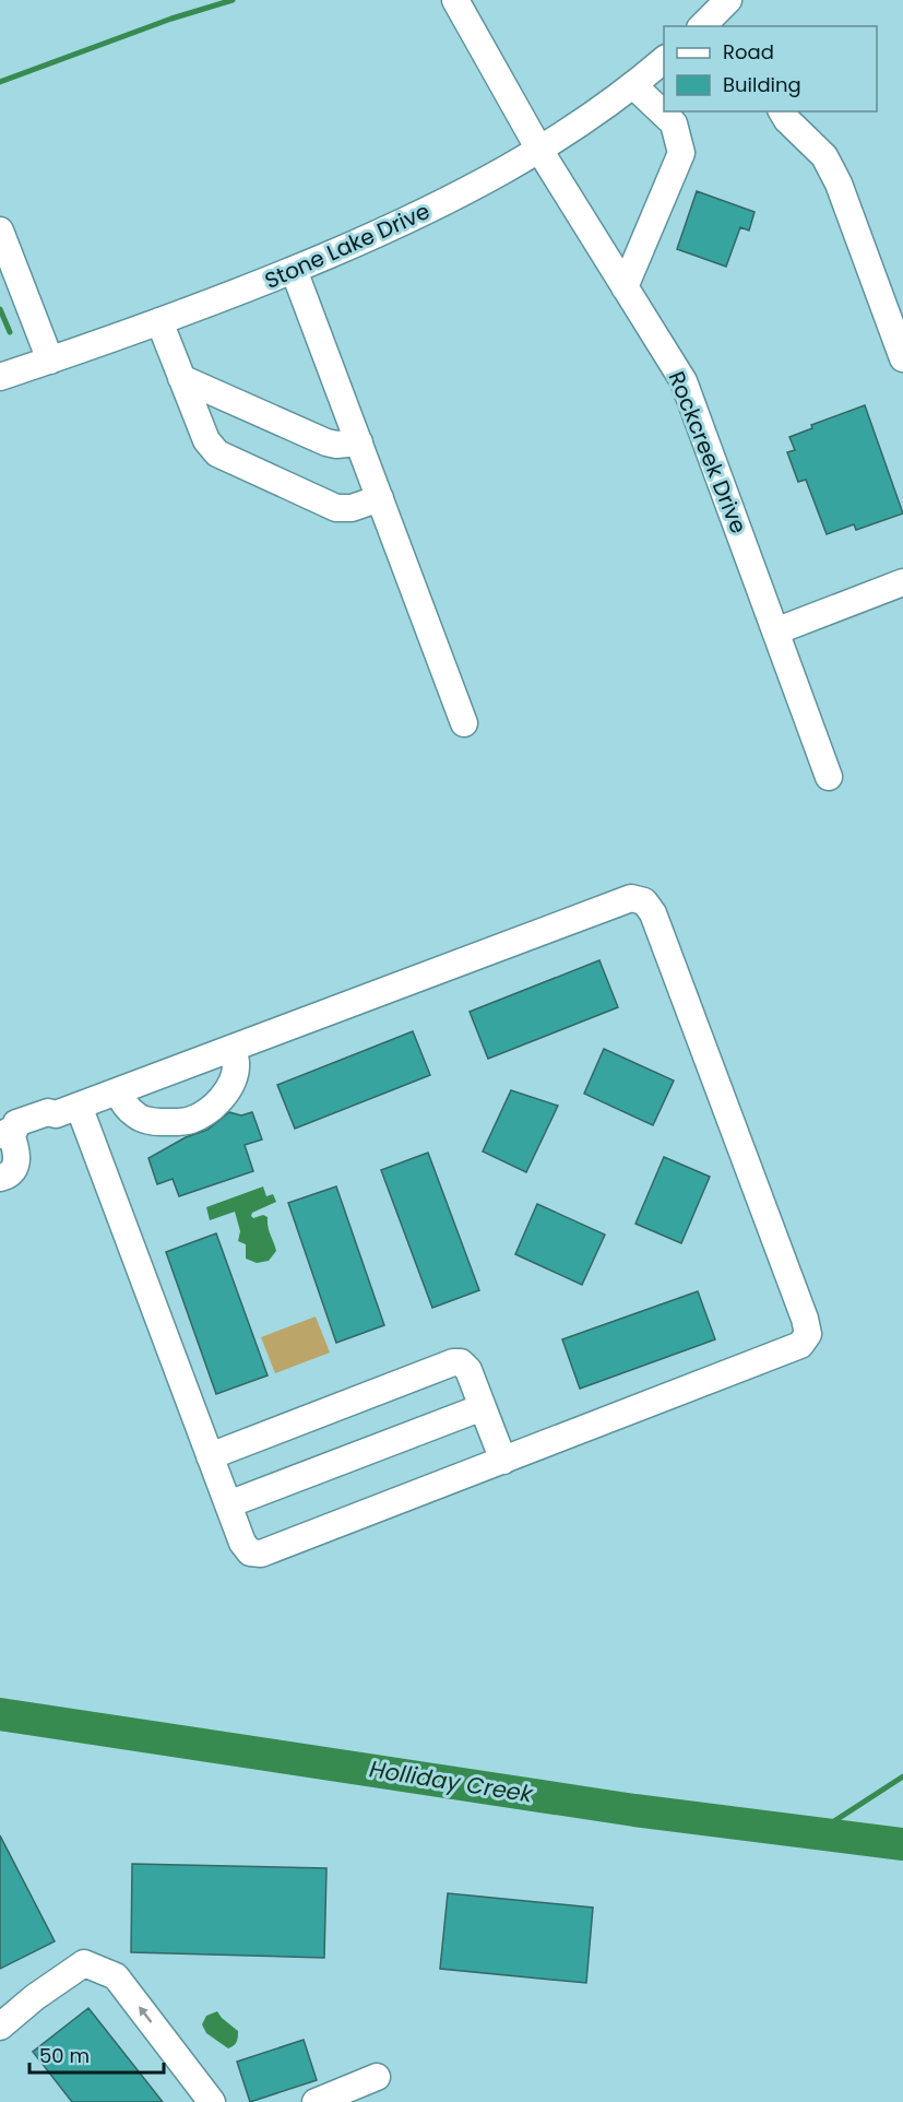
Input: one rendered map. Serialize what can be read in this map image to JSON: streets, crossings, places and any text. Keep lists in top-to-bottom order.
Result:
{
  "streets": {
    "street": ["Stone Lake Drive", "Rockcreek Drive"]
  },
  "crossings": [
    ["Stone Lake Drive", "Rockcreek Drive"]
  ],
  "water": ["Holliday Creek"],
  "legend": ["Road", "Building"],
  "scale_bar": "50 m"
}
